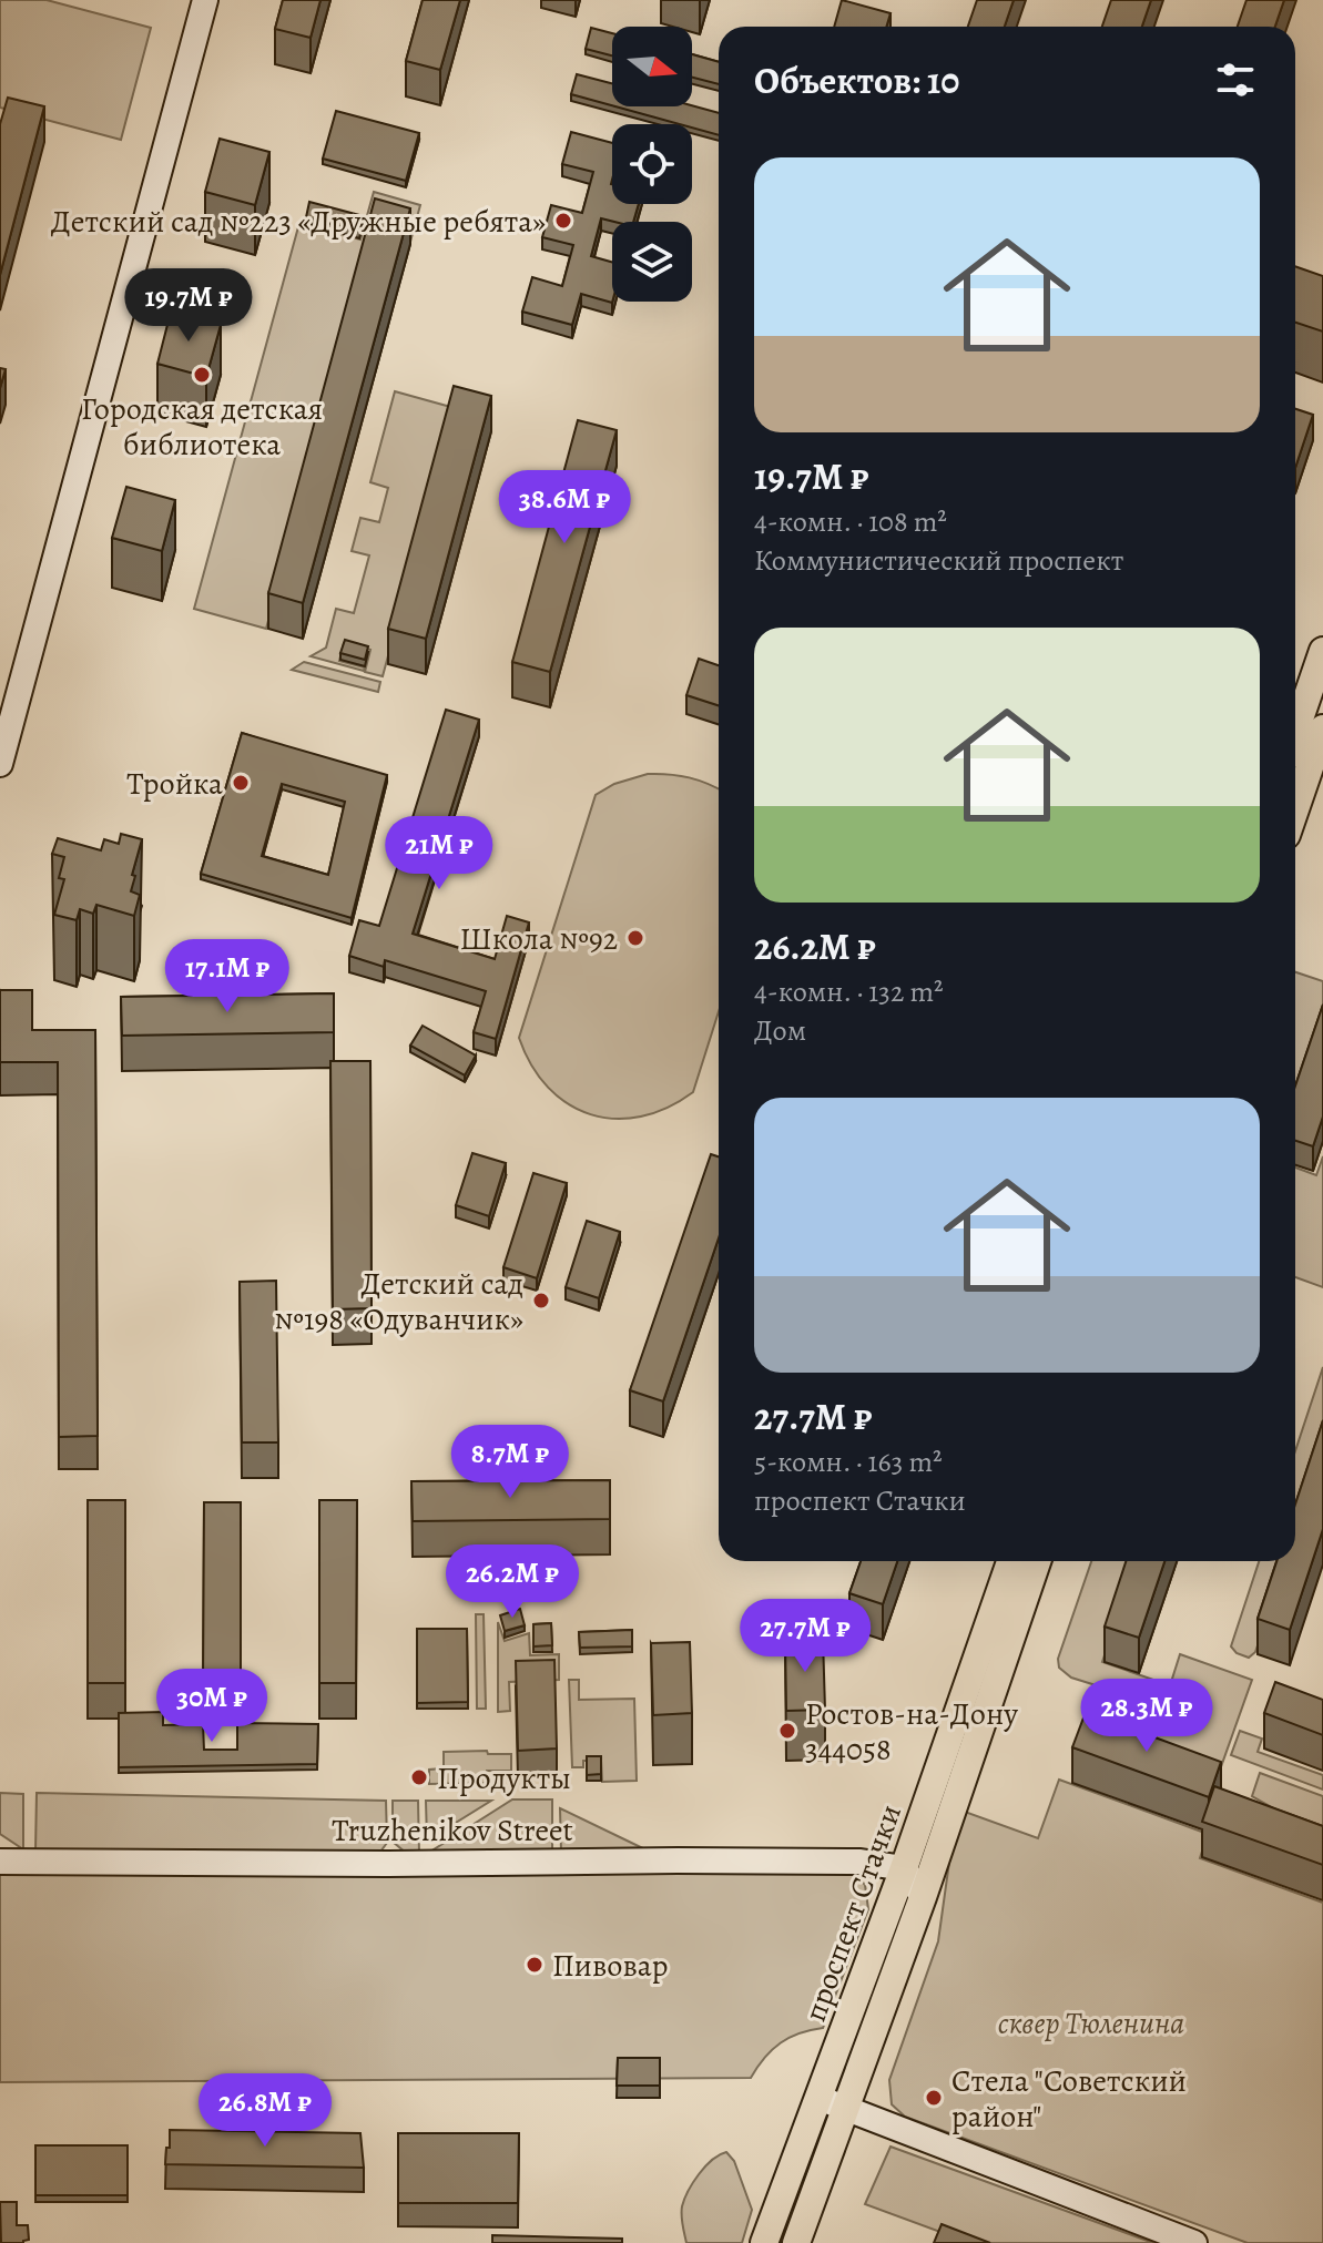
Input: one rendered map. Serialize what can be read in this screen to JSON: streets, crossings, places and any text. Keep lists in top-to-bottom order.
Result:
{
  "streets": {
    "main road": ["Truzhenikov Street", "проспект Стачки"]
  },
  "crossings": [
    ["Truzhenikov Street", "проспект Стачки"]
  ],
  "parks": ["сквер Тюленина"],
  "places": [
    "Детский сад №223 «Дружные ребята»",
    "Городская детская библиотека",
    "Тройка",
    "Школа №92",
    "Детский сад №198 «Одуванчик»",
    "Ростов-на-Дону 344058",
    "Продукты",
    "Пивовар",
    "Стела \"Советский район\""
  ],
  "north": "right",
  "page": {
    "heading": "Объектов: 10",
    "list": [
      {
        "name": "19.7M ₽",
        "note": "4-комн. · 108 m² · Коммунистический проспект"
      },
      {
        "name": "26.2M ₽",
        "note": "4-комн. · 132 m² · Дом"
      },
      {
        "name": "27.7M ₽",
        "note": "5-комн. · 163 m² · проспект Стачки"
      }
    ],
    "price": [
      "19.7M ₽",
      "38.6M ₽",
      "21M ₽",
      "17.1M ₽",
      "8.7M ₽",
      "26.2M ₽",
      "27.7M ₽",
      "30M ₽",
      "28.3M ₽",
      "26.8M ₽"
    ]
  }
}
